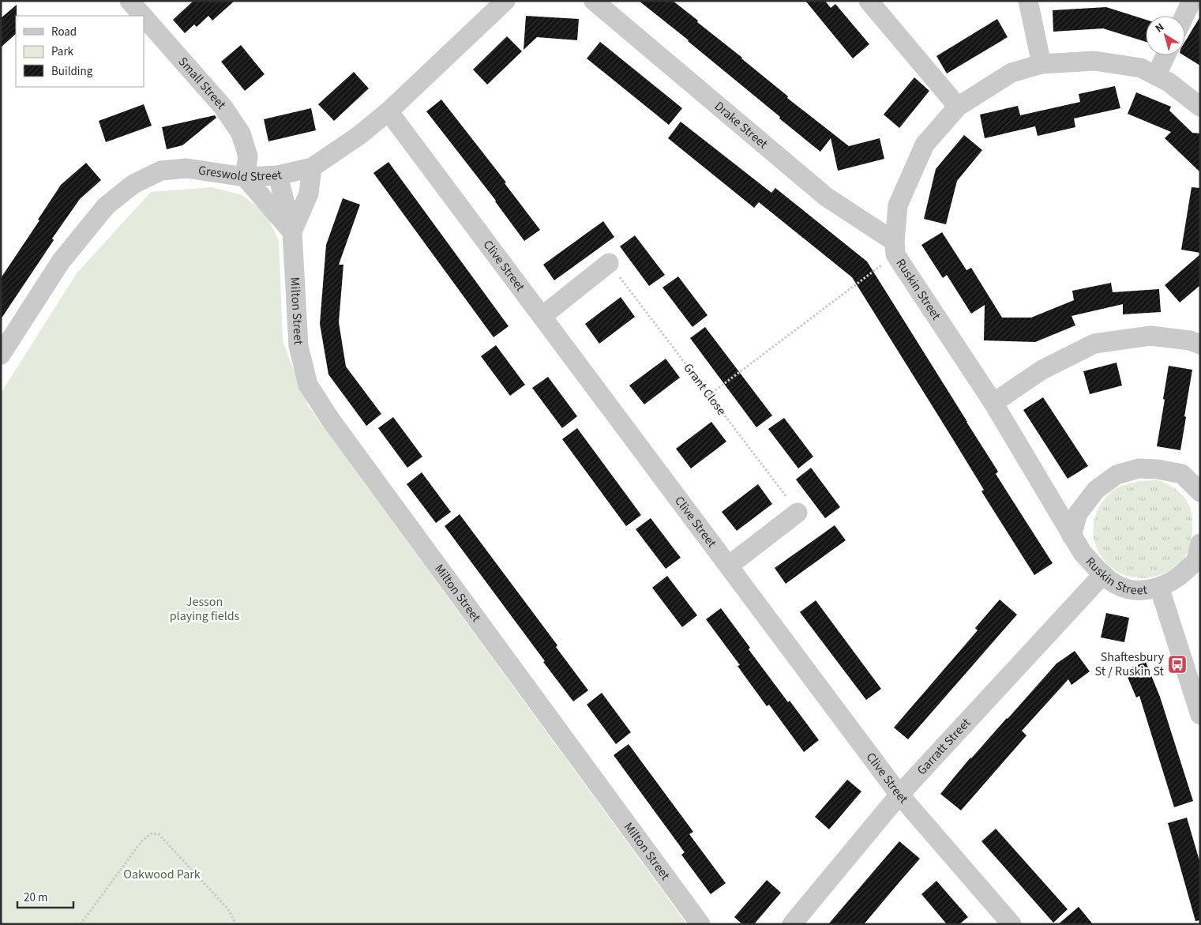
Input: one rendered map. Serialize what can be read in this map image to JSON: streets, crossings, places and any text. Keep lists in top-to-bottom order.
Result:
{
  "streets": {
    "street": [
      "Small Street",
      "Drake Street",
      "Greswold Street",
      "Clive Street",
      "Ruskin Street",
      "Milton Street",
      "Garratt Street"
    ],
    "path": ["Grant Close"]
  },
  "crossings": [
    ["Small Street", "Greswold Street"],
    ["Drake Street", "Ruskin Street"],
    ["Greswold Street", "Clive Street"],
    ["Greswold Street", "Milton Street"],
    ["Clive Street", "Garratt Street"],
    ["Ruskin Street", "Garratt Street"]
  ],
  "parks": ["Jesson playing fields", "Oakwood Park"],
  "places": {
    "bus stop": ["Shaftesbury St / Ruskin St"]
  },
  "legend": ["Road", "Park", "Building"],
  "scale_bar": "20 m",
  "north": "top left"
}
